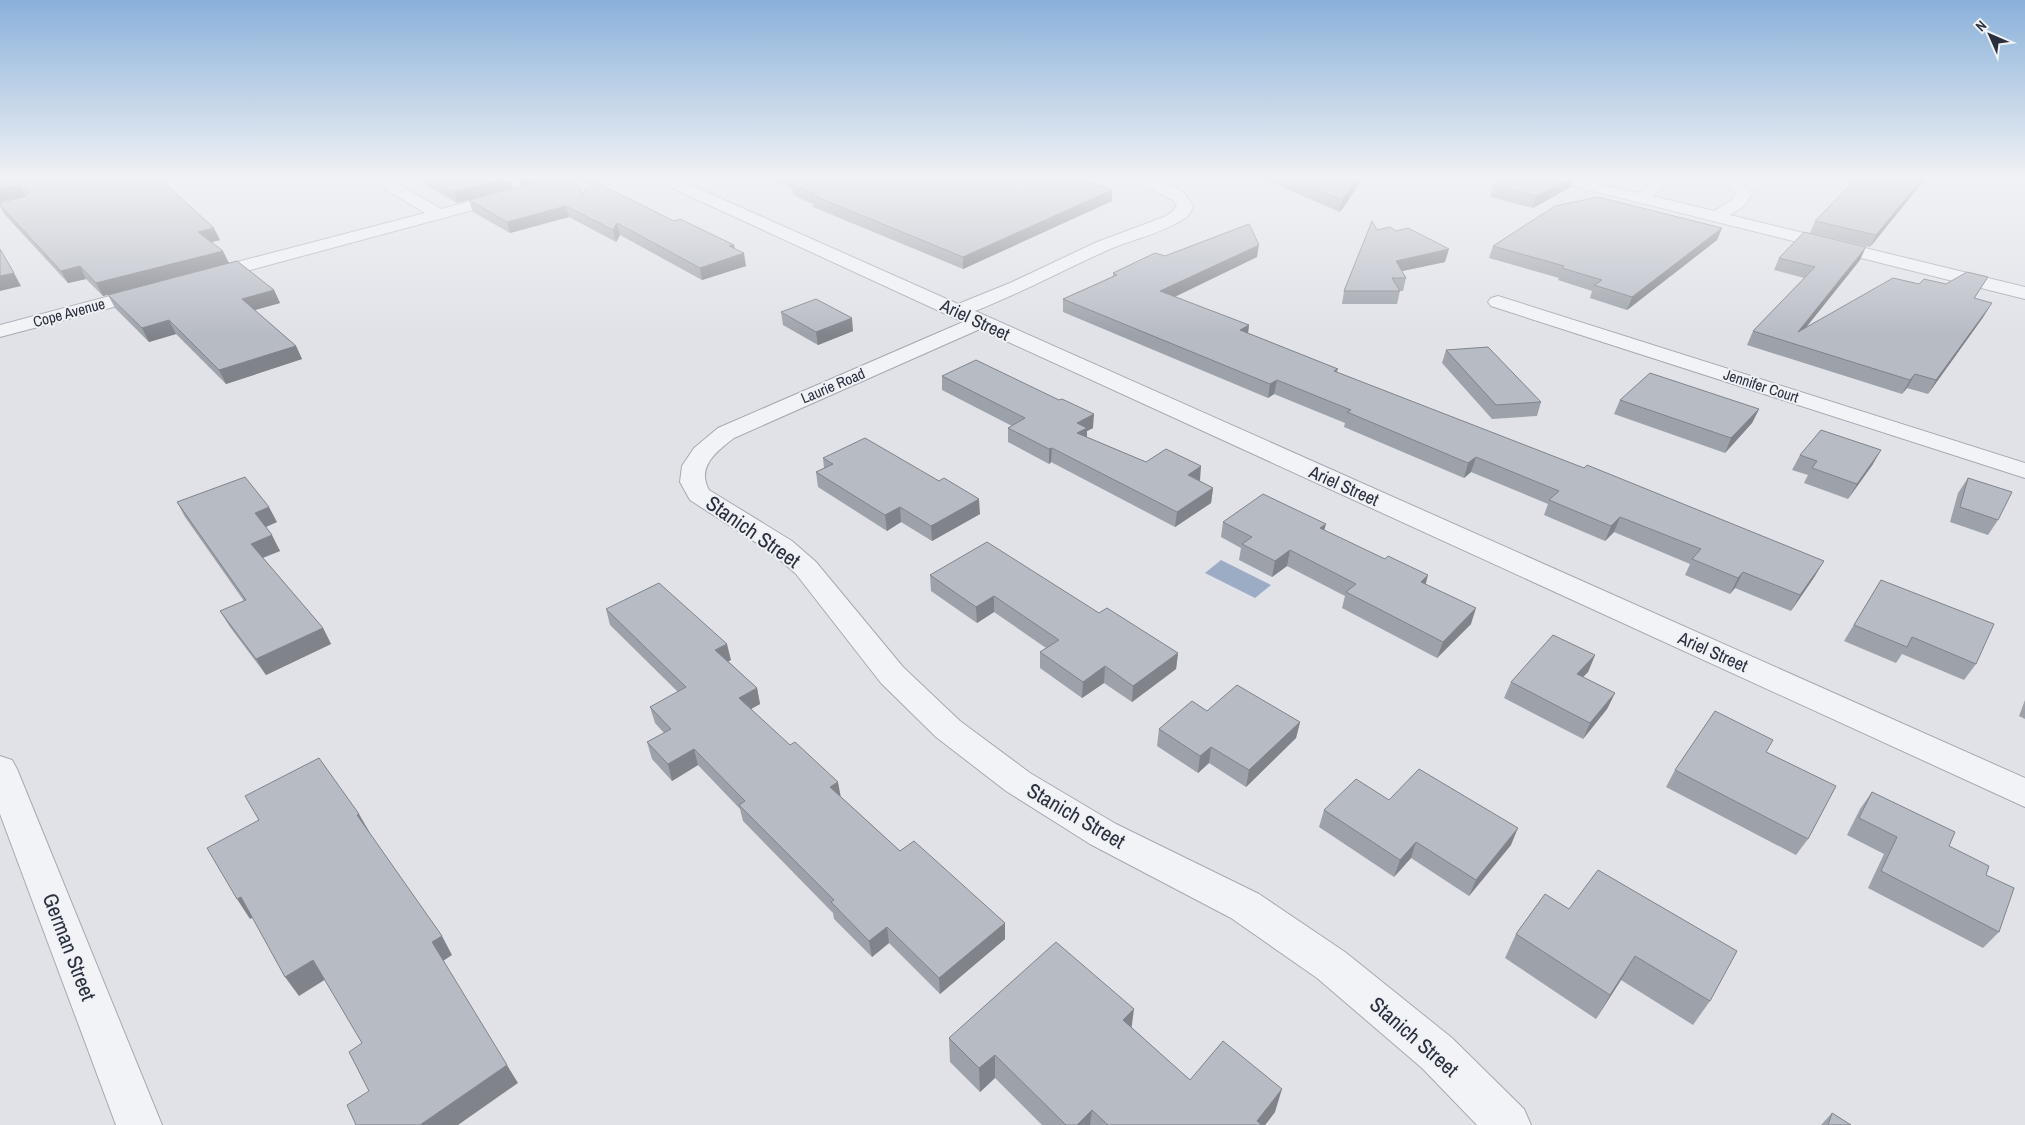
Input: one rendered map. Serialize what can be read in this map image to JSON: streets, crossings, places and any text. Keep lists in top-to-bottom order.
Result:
{
  "streets": {
    "street": [
      "Cope Avenue",
      "Ariel Street",
      "Laurie Road",
      "Jennifer Court",
      "Stanich Street",
      "German Street"
    ]
  },
  "crossings": [
    ["Ariel Street", "Laurie Road"],
    ["Laurie Road", "Stanich Street"]
  ],
  "north": "top left"
}
